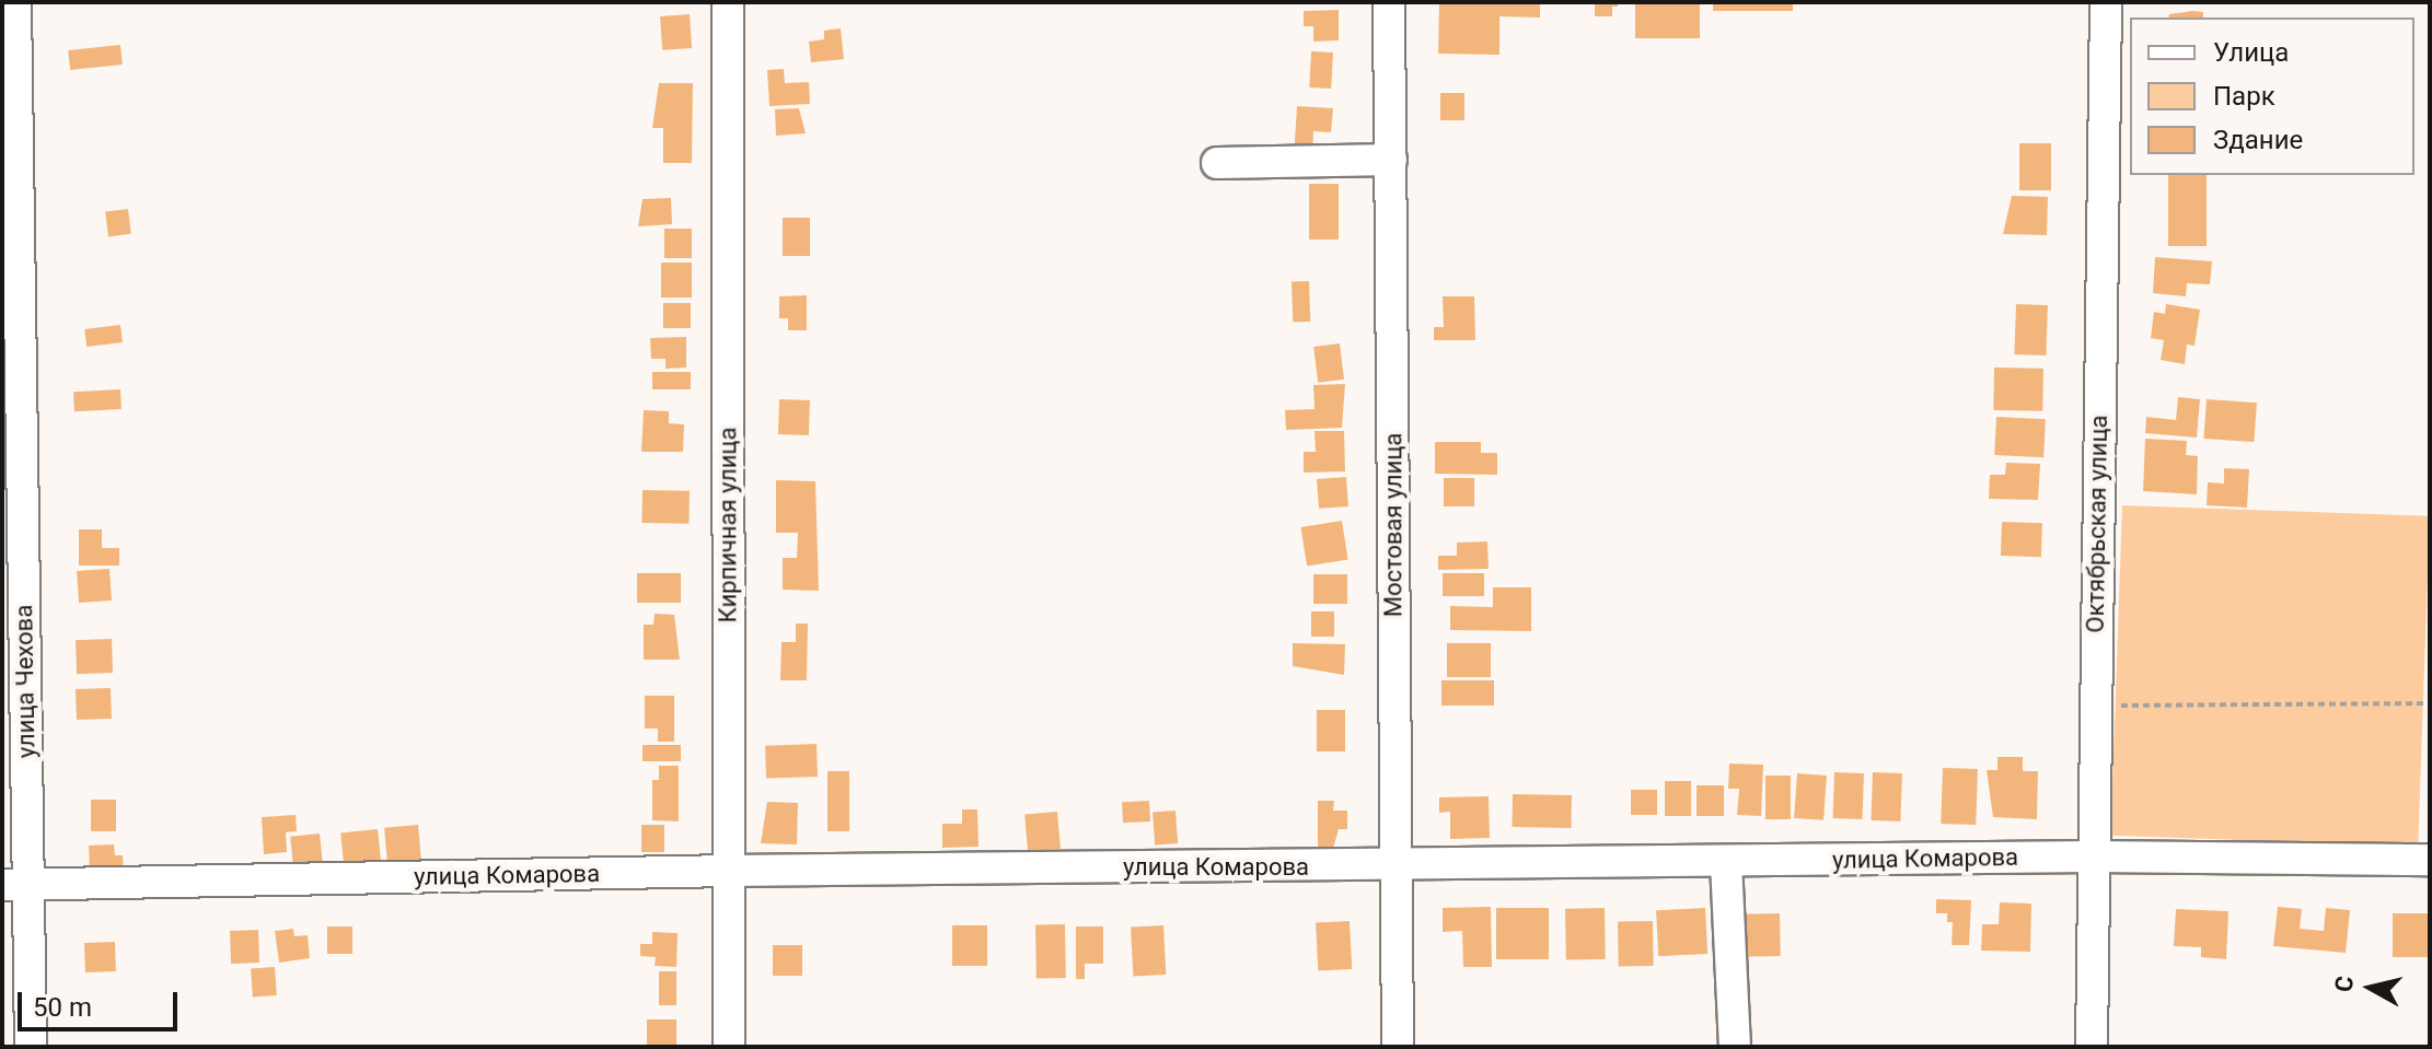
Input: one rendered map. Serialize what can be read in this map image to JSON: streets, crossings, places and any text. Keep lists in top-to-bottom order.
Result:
{
  "streets": {
    "street": [
      "Октябрьская улица",
      "Кирпичная улица",
      "Мостовая улица",
      "улица Чехова",
      "улица Комарова"
    ]
  },
  "crossings": [
    ["Октябрьская улица", "улица Комарова"],
    ["Кирпичная улица", "улица Комарова"],
    ["Мостовая улица", "улица Комарова"],
    ["улица Чехова", "улица Комарова"]
  ],
  "legend": ["Улица", "Парк", "Здание"],
  "scale_bar": "50 m",
  "north": "left"
}
